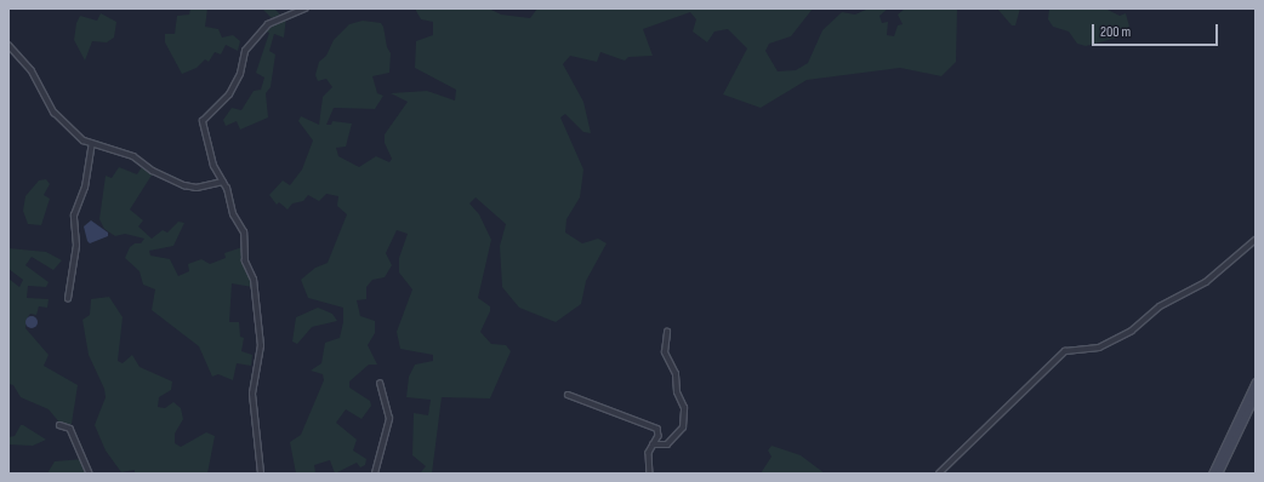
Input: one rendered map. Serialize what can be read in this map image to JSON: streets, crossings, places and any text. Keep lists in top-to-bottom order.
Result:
{
  "scale_bar": "200 m"
}
